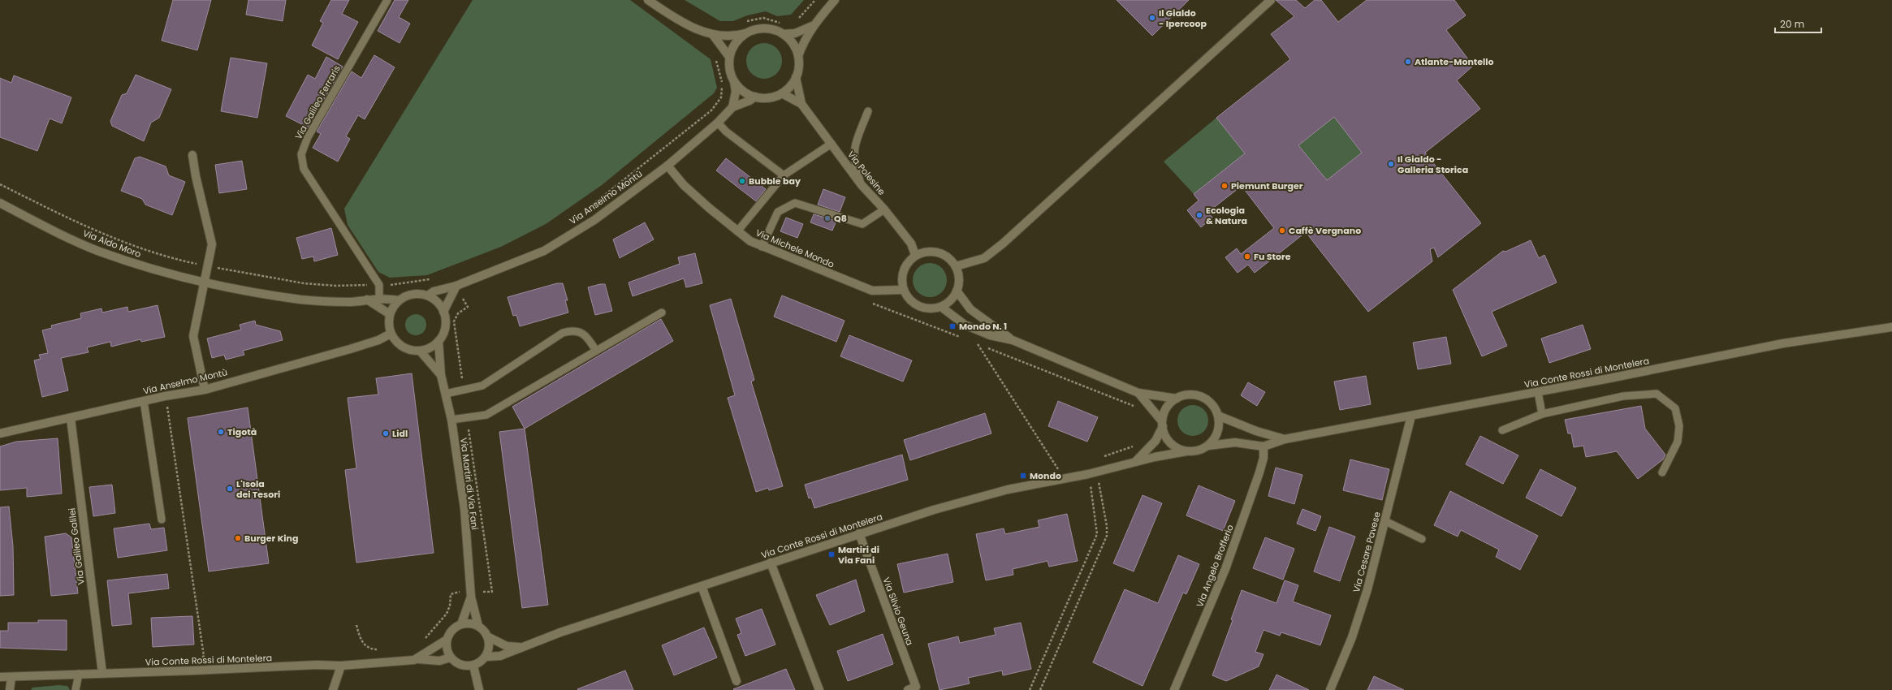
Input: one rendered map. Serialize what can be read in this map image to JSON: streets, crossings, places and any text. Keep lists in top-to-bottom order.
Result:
{
  "streets": {
    "street": [
      "Via Polesine",
      "Via Anselmo Montù",
      "Via Aldo Moro",
      "Via Michele Mondo",
      "Via Conte Rossi di Montelera",
      "Via Martiri di Via Fani",
      "Via Galileo Galilei",
      "Via Cesare Pavese",
      "Via Angelo Brofferio",
      "Via Silvio Geuna"
    ],
    "lane": ["Via Galileo Ferraris"]
  },
  "crossings": [
    ["Via Polesine", "Via Anselmo Montù"],
    ["Via Polesine", "Via Michele Mondo"],
    ["Via Anselmo Montù", "Via Aldo Moro"],
    ["Via Anselmo Montù", "Via Michele Mondo"],
    ["Via Anselmo Montù", "Via Martiri di Via Fani"],
    ["Via Anselmo Montù", "Via Galileo Galilei"],
    ["Via Aldo Moro", "Via Martiri di Via Fani"],
    ["Via Conte Rossi di Montelera", "Via Martiri di Via Fani"],
    ["Via Conte Rossi di Montelera", "Via Galileo Galilei"],
    ["Via Conte Rossi di Montelera", "Via Cesare Pavese"],
    ["Via Conte Rossi di Montelera", "Via Angelo Brofferio"],
    ["Via Conte Rossi di Montelera", "Via Silvio Geuna"]
  ],
  "places": {
    "other": [
      "Il Gialdo - Ipercoop",
      "Atlante-Montello",
      "Il Gialdo - Galleria Storica",
      "Bubble bay",
      "Piemunt Burger",
      "Ecologia & Natura",
      "Q8",
      "Caffè Vergnano",
      "Fu Store",
      "Tigotà",
      "Lidl",
      "L'Isola dei Tesori",
      "Burger King"
    ],
    "transit": ["Mondo N. 1", "Mondo", "Martiri di Via Fani"]
  },
  "scale_bar": "20 m"
}
